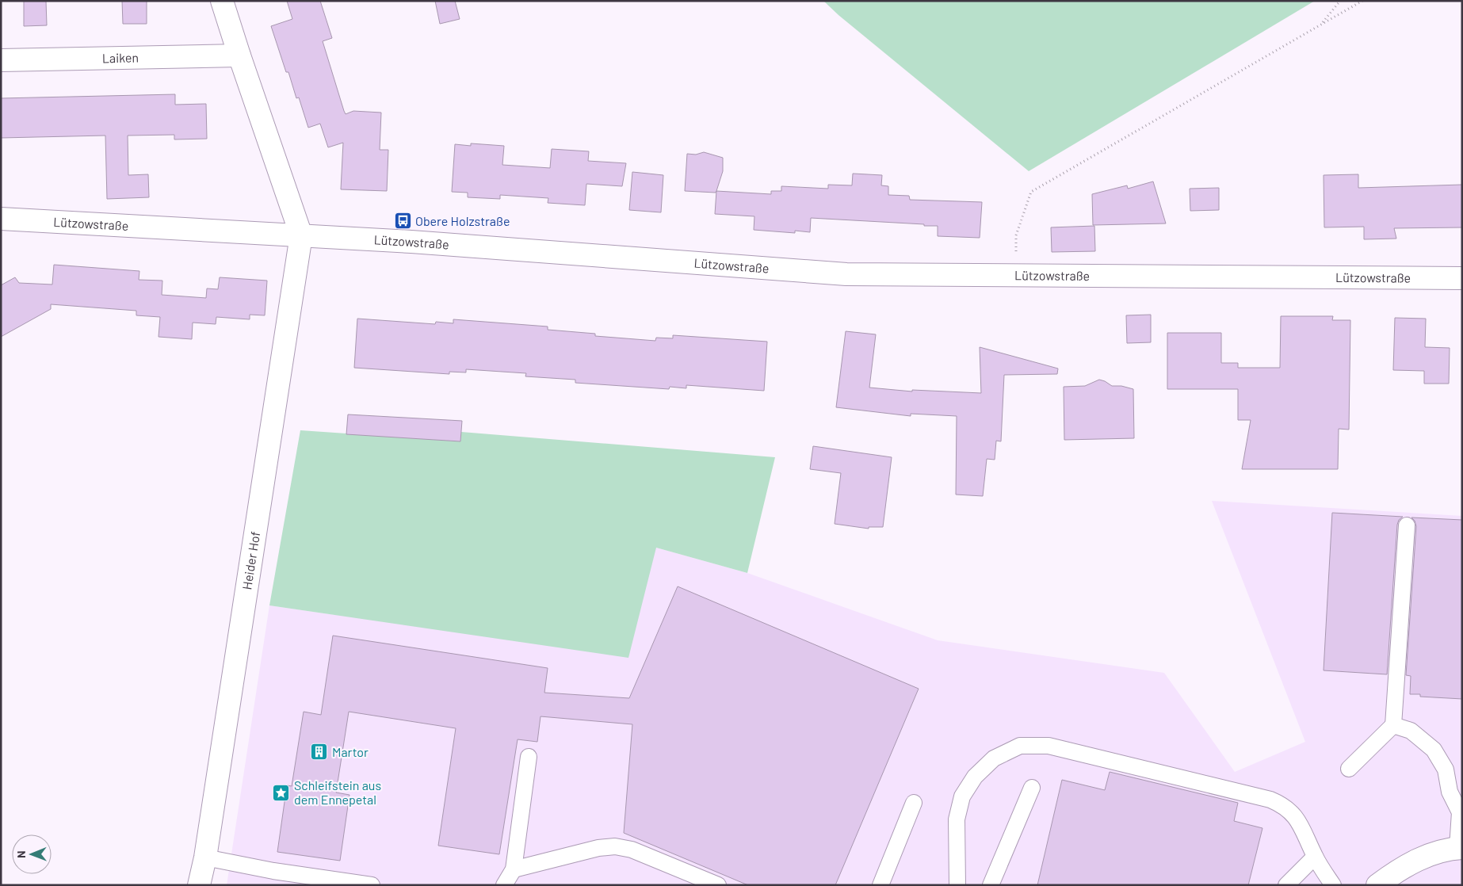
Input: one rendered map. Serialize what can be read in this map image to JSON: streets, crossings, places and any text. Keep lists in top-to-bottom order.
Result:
{
  "streets": {
    "street": ["Laiken", "Lützowstraße", "Heider Hof"]
  },
  "crossings": [
    ["Lützowstraße", "Heider Hof"]
  ],
  "places": {
    "bus stop": ["Obere Holzstraße"],
    "building": ["Martor"],
    "place": ["Schleifstein aus dem Ennepetal"]
  },
  "north": "left"
}
